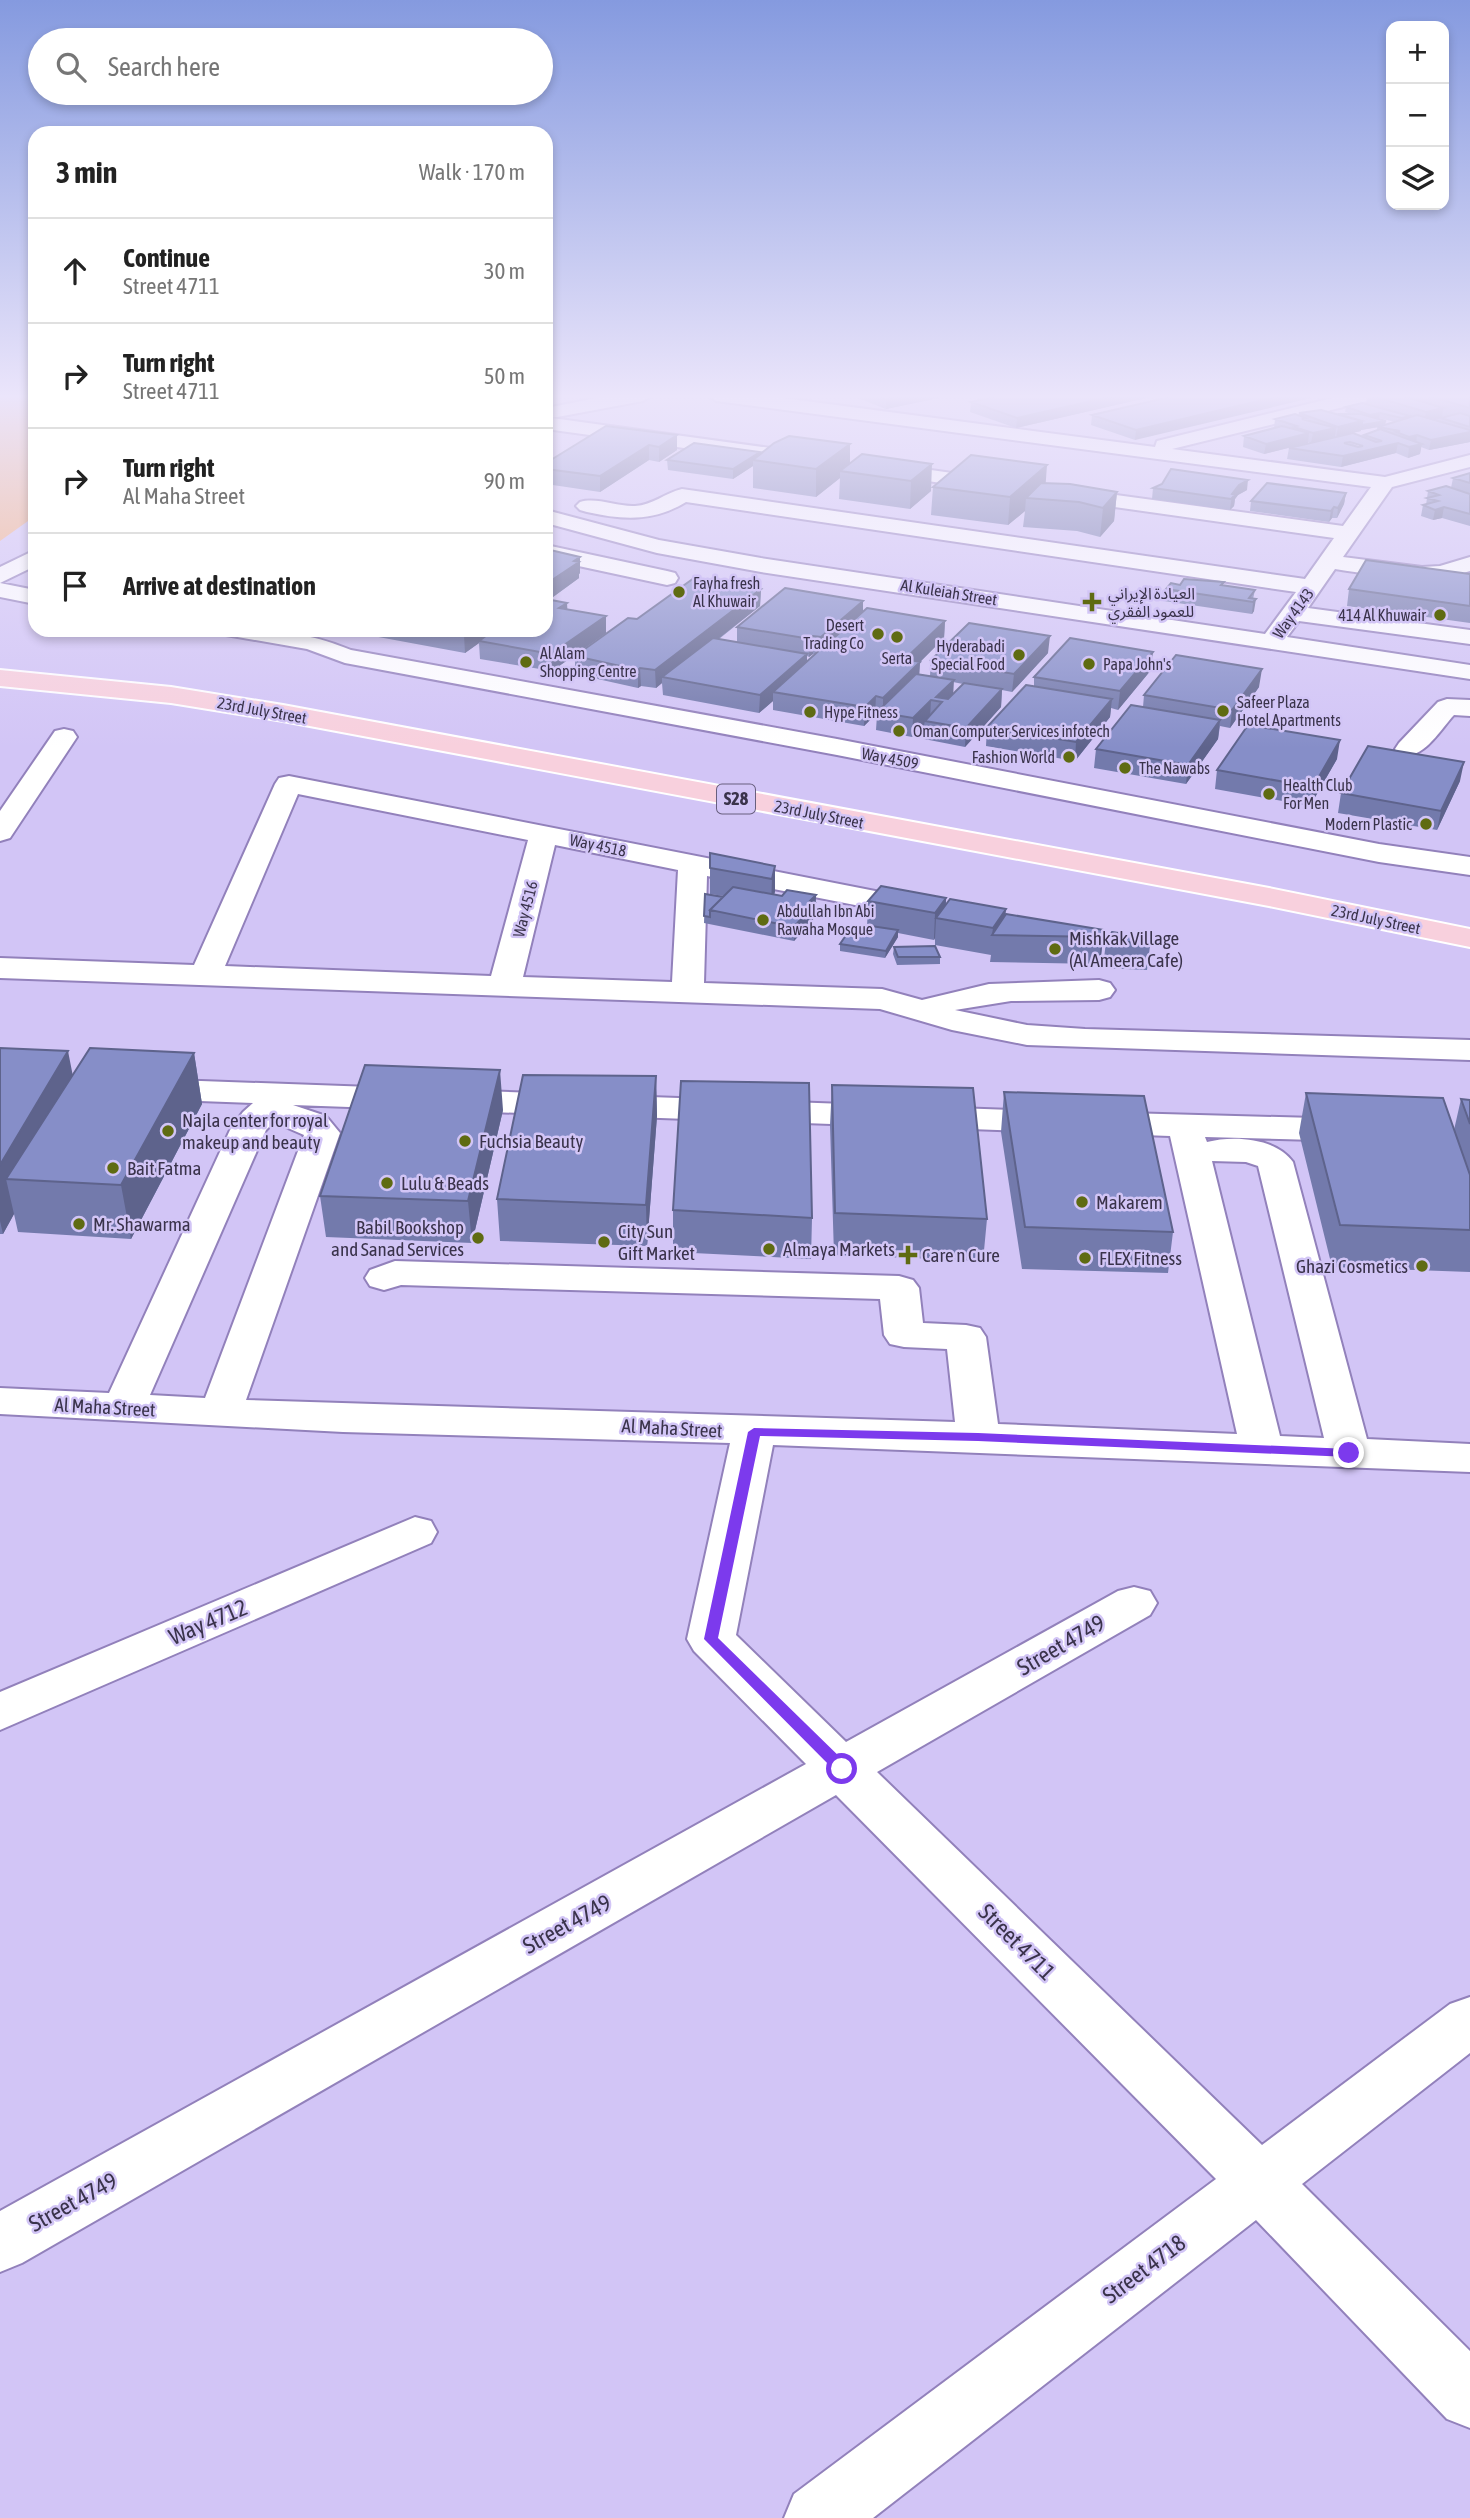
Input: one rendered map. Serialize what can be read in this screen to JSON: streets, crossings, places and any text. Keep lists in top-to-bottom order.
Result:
{
  "streets": {
    "main road": ["23rd July Street", "S28"],
    "street": [
      "Al Kuleiah Street",
      "Way 4143",
      "Way 4509",
      "Way 4518",
      "Way 4516",
      "Al Maha Street",
      "Way 4712",
      "Street 4749",
      "Street 4711",
      "Street 4718"
    ]
  },
  "crossings": [
    ["Al Kuleiah Street", "Way 4143"],
    ["Way 4518", "Way 4516"],
    ["Al Maha Street", "Street 4711"],
    ["Street 4749", "Street 4711"],
    ["Street 4711", "Street 4718"]
  ],
  "places": {
    "other": [
      "Fayha fresh Al Khuwair",
      "414 Al Khuwair",
      "Desert Trading Co",
      "Serta",
      "Hyderabadi Special Food",
      "Al Alam Shopping Centre",
      "Papa John's",
      "Safeer Plaza Hotel Apartments",
      "Hype Fitness",
      "Oman Computer Services infotech",
      "Fashion World",
      "The Nawabs",
      "Health Club For Men",
      "Modern Plastic",
      "Abdullah Ibn Abi Rawaha Mosque",
      "Mishkak Village (Al Ameera Cafe)",
      "Najla center for royal makeup and beauty",
      "Fuchsia Beauty",
      "Bait Fatma",
      "Lulu & Beads",
      "Makarem",
      "Mr. Shawarma",
      "Babil Bookshop and Sanad Services",
      "City Sun Gift Market",
      "Almaya Markets",
      "FLEX Fitness",
      "Ghazi Cosmetics"
    ],
    "health": ["العيادة الإيراني للعمود الفقري", "Care n Cure"]
  },
  "page": {
    "map_buttons": ["+", "−"],
    "search": "Search here",
    "heading": ["3 min", "Walk · 170 m"],
    "list": [
      ["Continue", "Street 4711", "30 m"],
      ["Turn right", "Street 4711", "50 m"],
      ["Turn right", "Al Maha Street", "90 m"],
      "Arrive at destination"
    ]
  }
}
